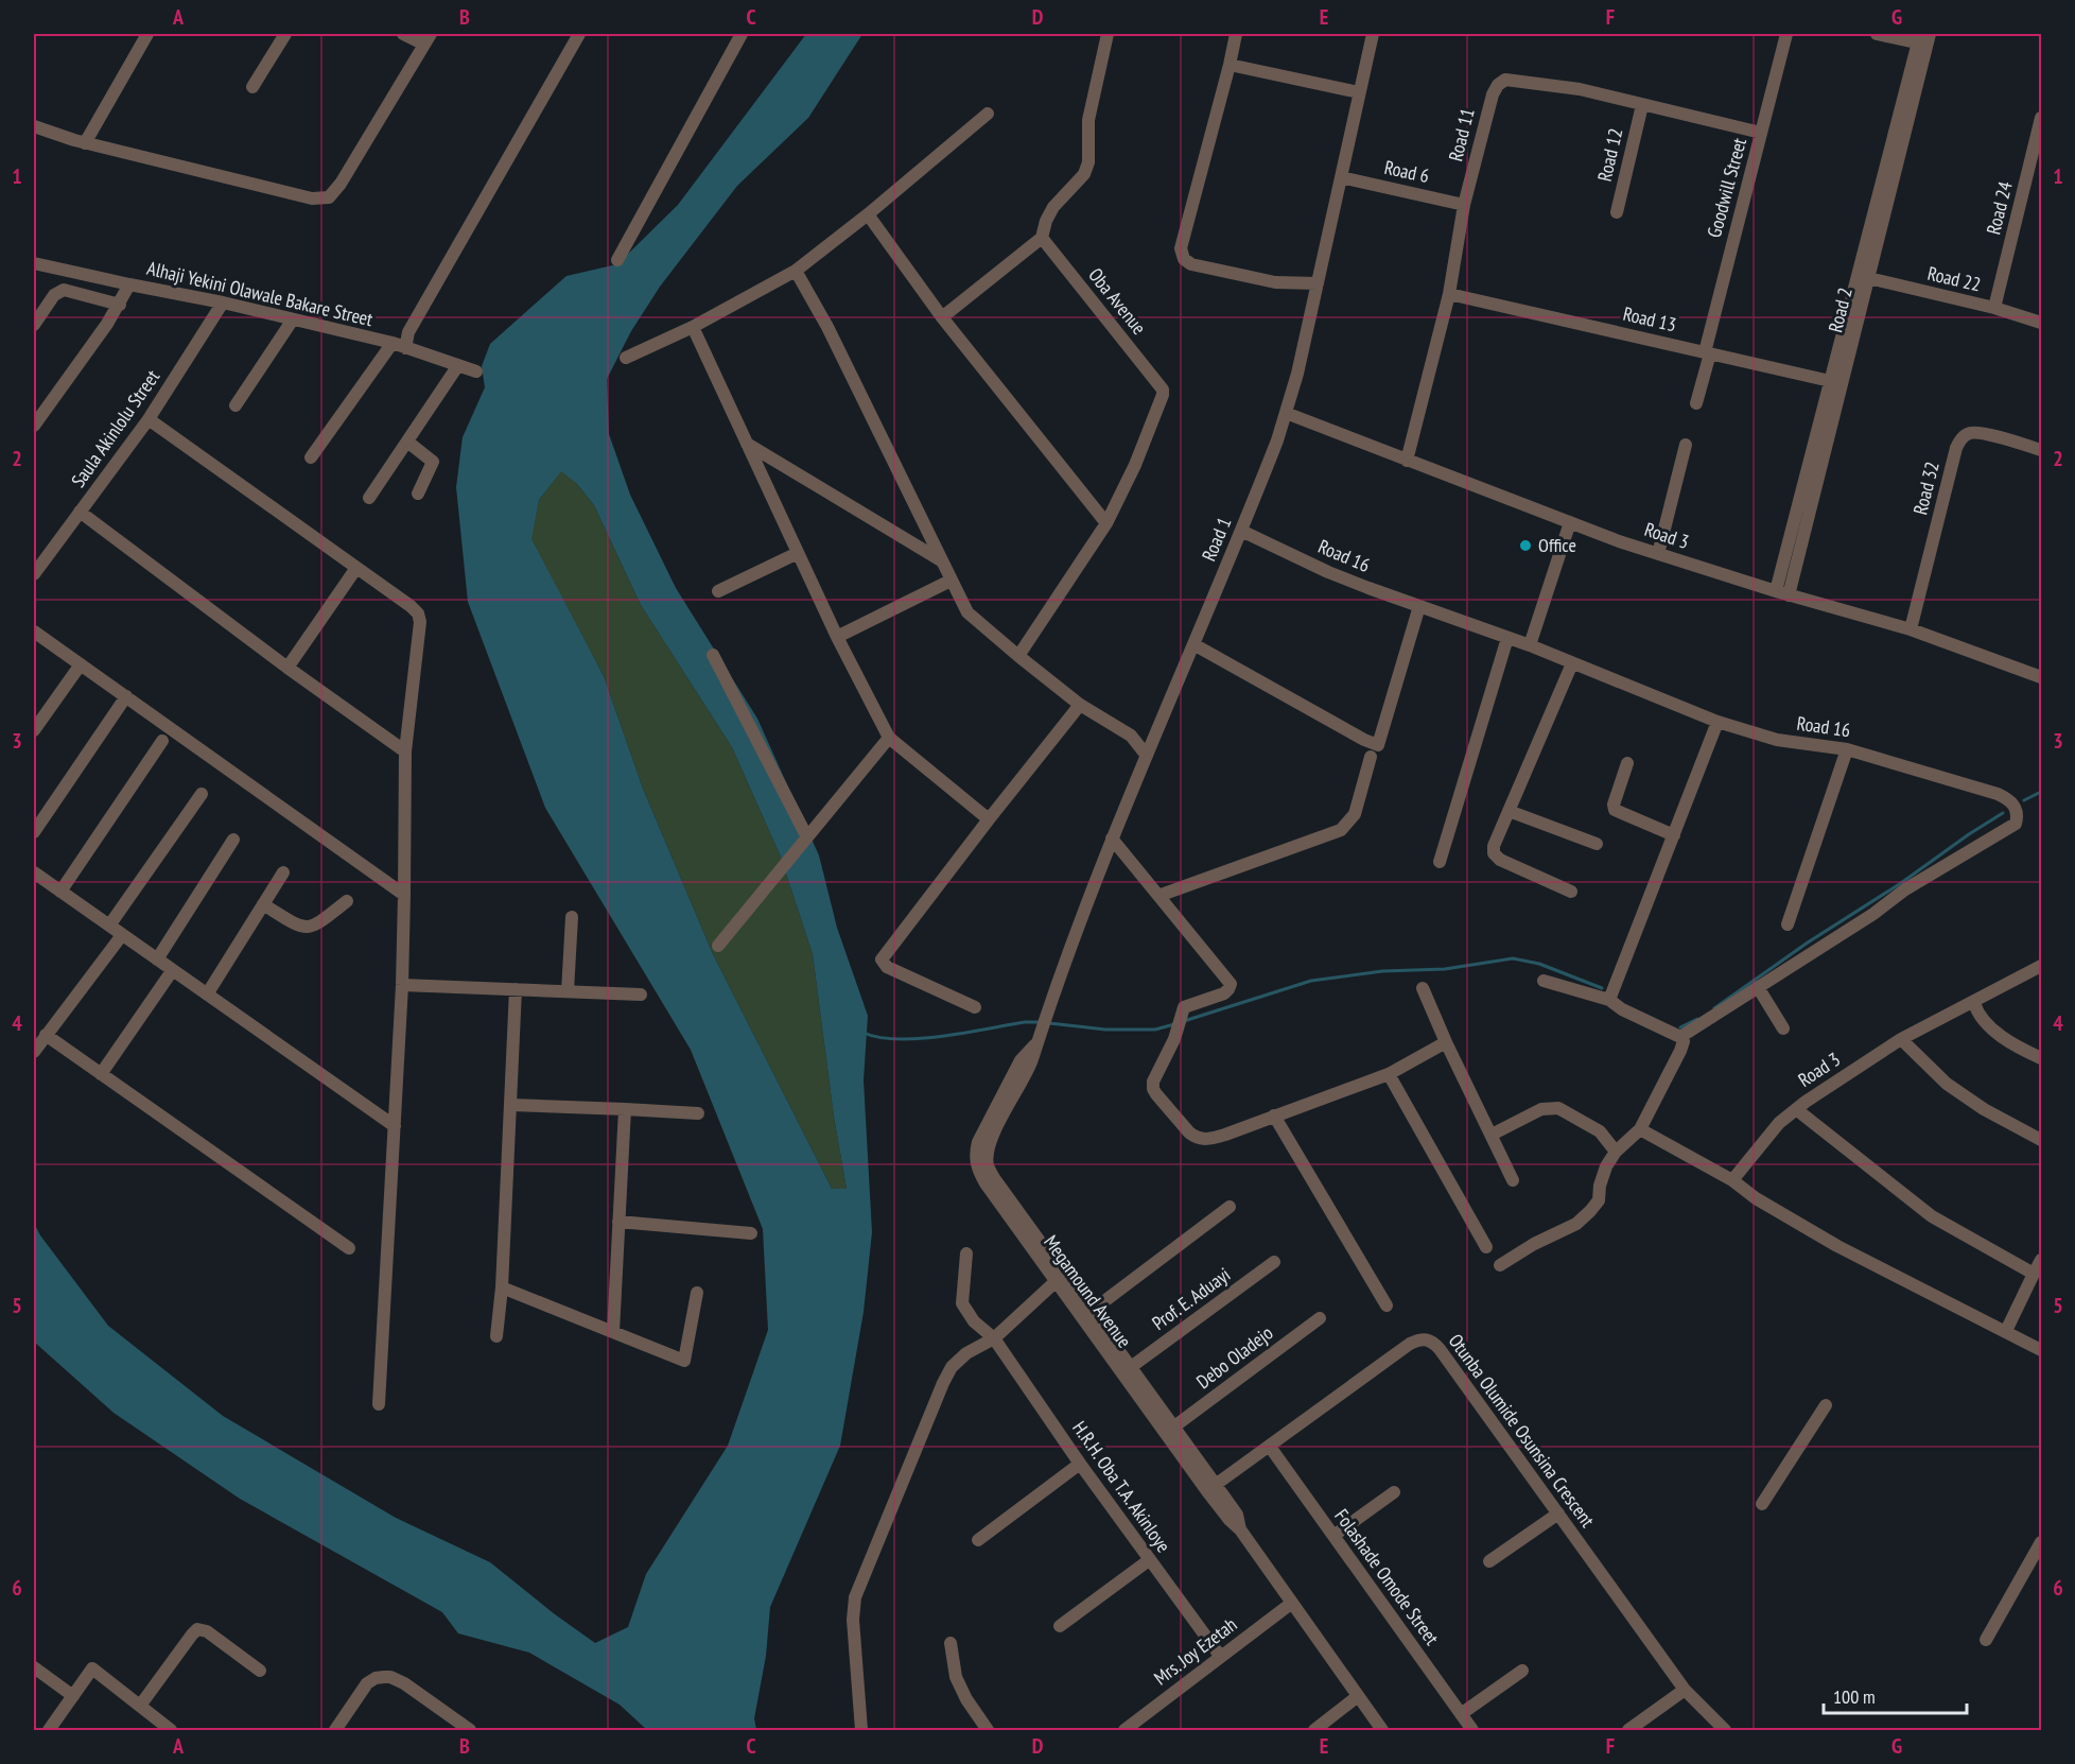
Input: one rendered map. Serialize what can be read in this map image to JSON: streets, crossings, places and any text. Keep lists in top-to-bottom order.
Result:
{
  "streets": {
    "street": [
      "Road 11",
      "Road 12",
      "Road 6",
      "Goodwill Street",
      "Road 24",
      "Road 22",
      "Alhaji Yekini Olawale Bakare Street",
      "Oba Avenue",
      "Road 2",
      "Road 13",
      "Saula Akinlolu Street",
      "Road 32",
      "Road 3",
      "Road 1",
      "Road 16",
      "Megamound Avenue",
      "Prof. E. Aduayi",
      "Debo Oladejo",
      "Otunba Olumide Osunsina Crescent",
      "H.R.H. Oba T.A. Akinloye",
      "Folashade Omode Street",
      "Mrs. Joy Ezetah"
    ]
  },
  "crossings": [
    ["Road 11", "Road 12"],
    ["Road 11", "Road 6"],
    ["Road 11", "Goodwill Street"],
    ["Road 11", "Road 13"],
    ["Road 11", "Road 3"],
    ["Road 6", "Road 1"],
    ["Goodwill Street", "Road 13"],
    ["Road 24", "Road 22"],
    ["Road 22", "Road 2"],
    ["Alhaji Yekini Olawale Bakare Street", "Saula Akinlolu Street"],
    ["Road 2", "Road 13"],
    ["Road 2", "Road 3"],
    ["Road 32", "Road 3"],
    ["Road 3", "Road 1"],
    ["Road 1", "Road 16"],
    ["Road 1", "Megamound Avenue"],
    ["Megamound Avenue", "Prof. E. Aduayi"],
    ["Megamound Avenue", "Debo Oladejo"],
    ["Megamound Avenue", "Otunba Olumide Osunsina Crescent"],
    ["Megamound Avenue", "Mrs. Joy Ezetah"],
    ["Otunba Olumide Osunsina Crescent", "Folashade Omode Street"],
    ["H.R.H. Oba T.A. Akinloye", "Mrs. Joy Ezetah"]
  ],
  "places": ["Office"],
  "scale_bar": "100 m",
  "grid": {
    "columns": [
      "A",
      "B",
      "C",
      "D",
      "E",
      "F",
      "G"
    ],
    "rows": [
      "1",
      "2",
      "3",
      "4",
      "5",
      "6"
    ]
  }
}
